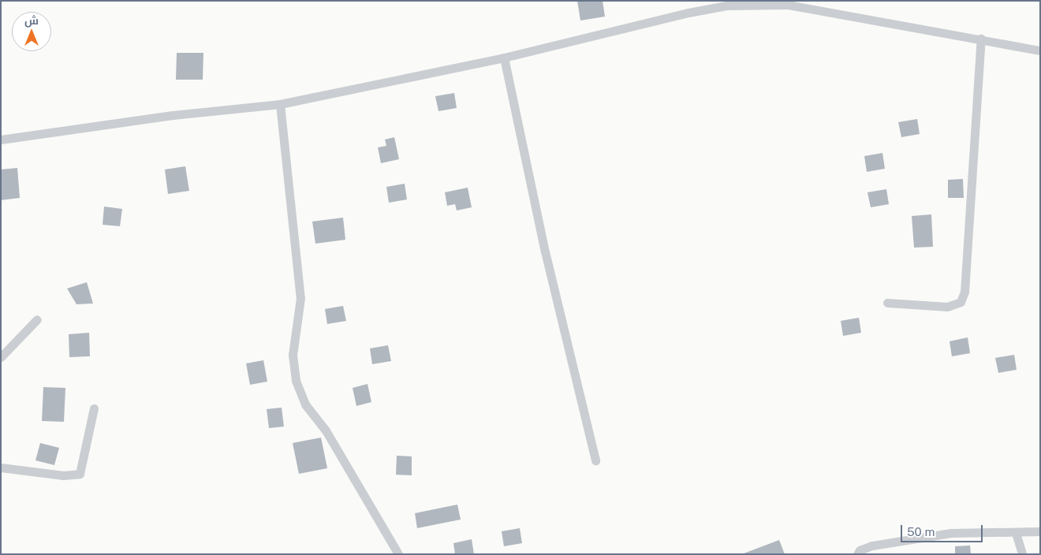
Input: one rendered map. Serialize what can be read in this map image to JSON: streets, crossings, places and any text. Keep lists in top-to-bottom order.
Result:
{
  "scale_bar": "50 m",
  "north": "top"
}
